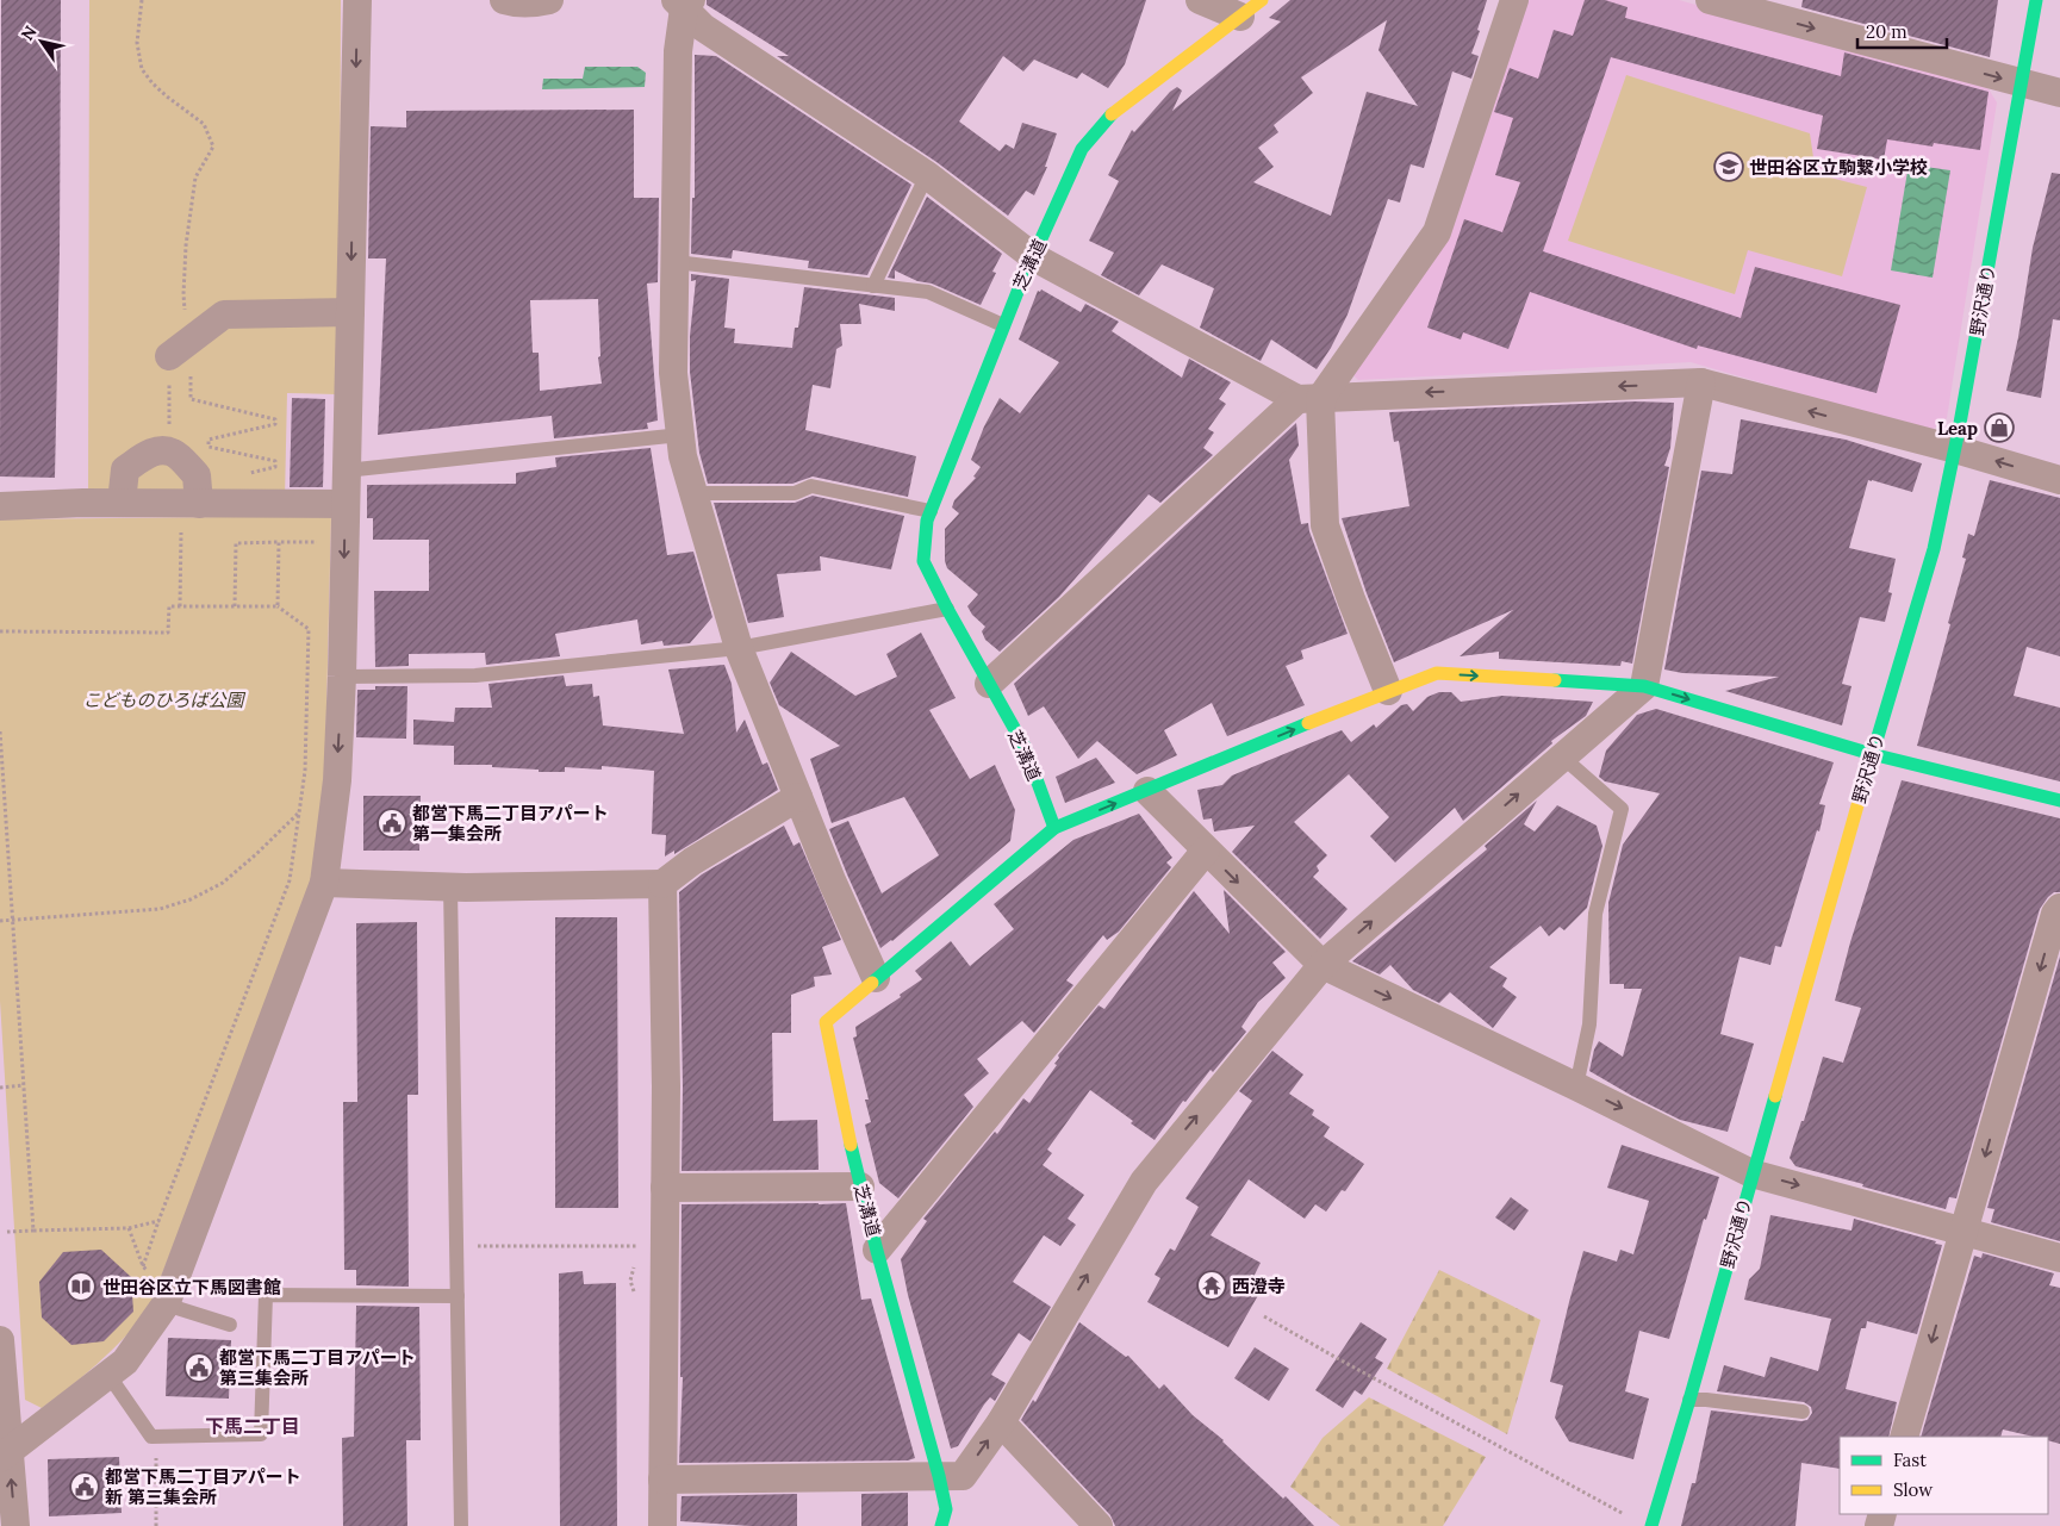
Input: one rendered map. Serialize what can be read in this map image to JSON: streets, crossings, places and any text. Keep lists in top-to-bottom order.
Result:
{
  "streets": {
    "street": ["芝溝道", "野沢通り"]
  },
  "districts": ["下馬二丁目"],
  "parks": ["こどものひろば公園"],
  "places": {
    "school or university": ["世田谷区立駒繋小学校"],
    "shop": ["Leap"],
    "public building": ["都営下馬二丁目アパート 第一集会所", "都営下馬二丁目アパート 第三集会所", "都営下馬二丁目アパート 新 第三集会所"],
    "temple": ["西澄寺"],
    "library": ["世田谷区立下馬図書館"]
  },
  "legend": ["Fast", "Slow"],
  "scale_bar": "20 m",
  "north": "top left"
}
